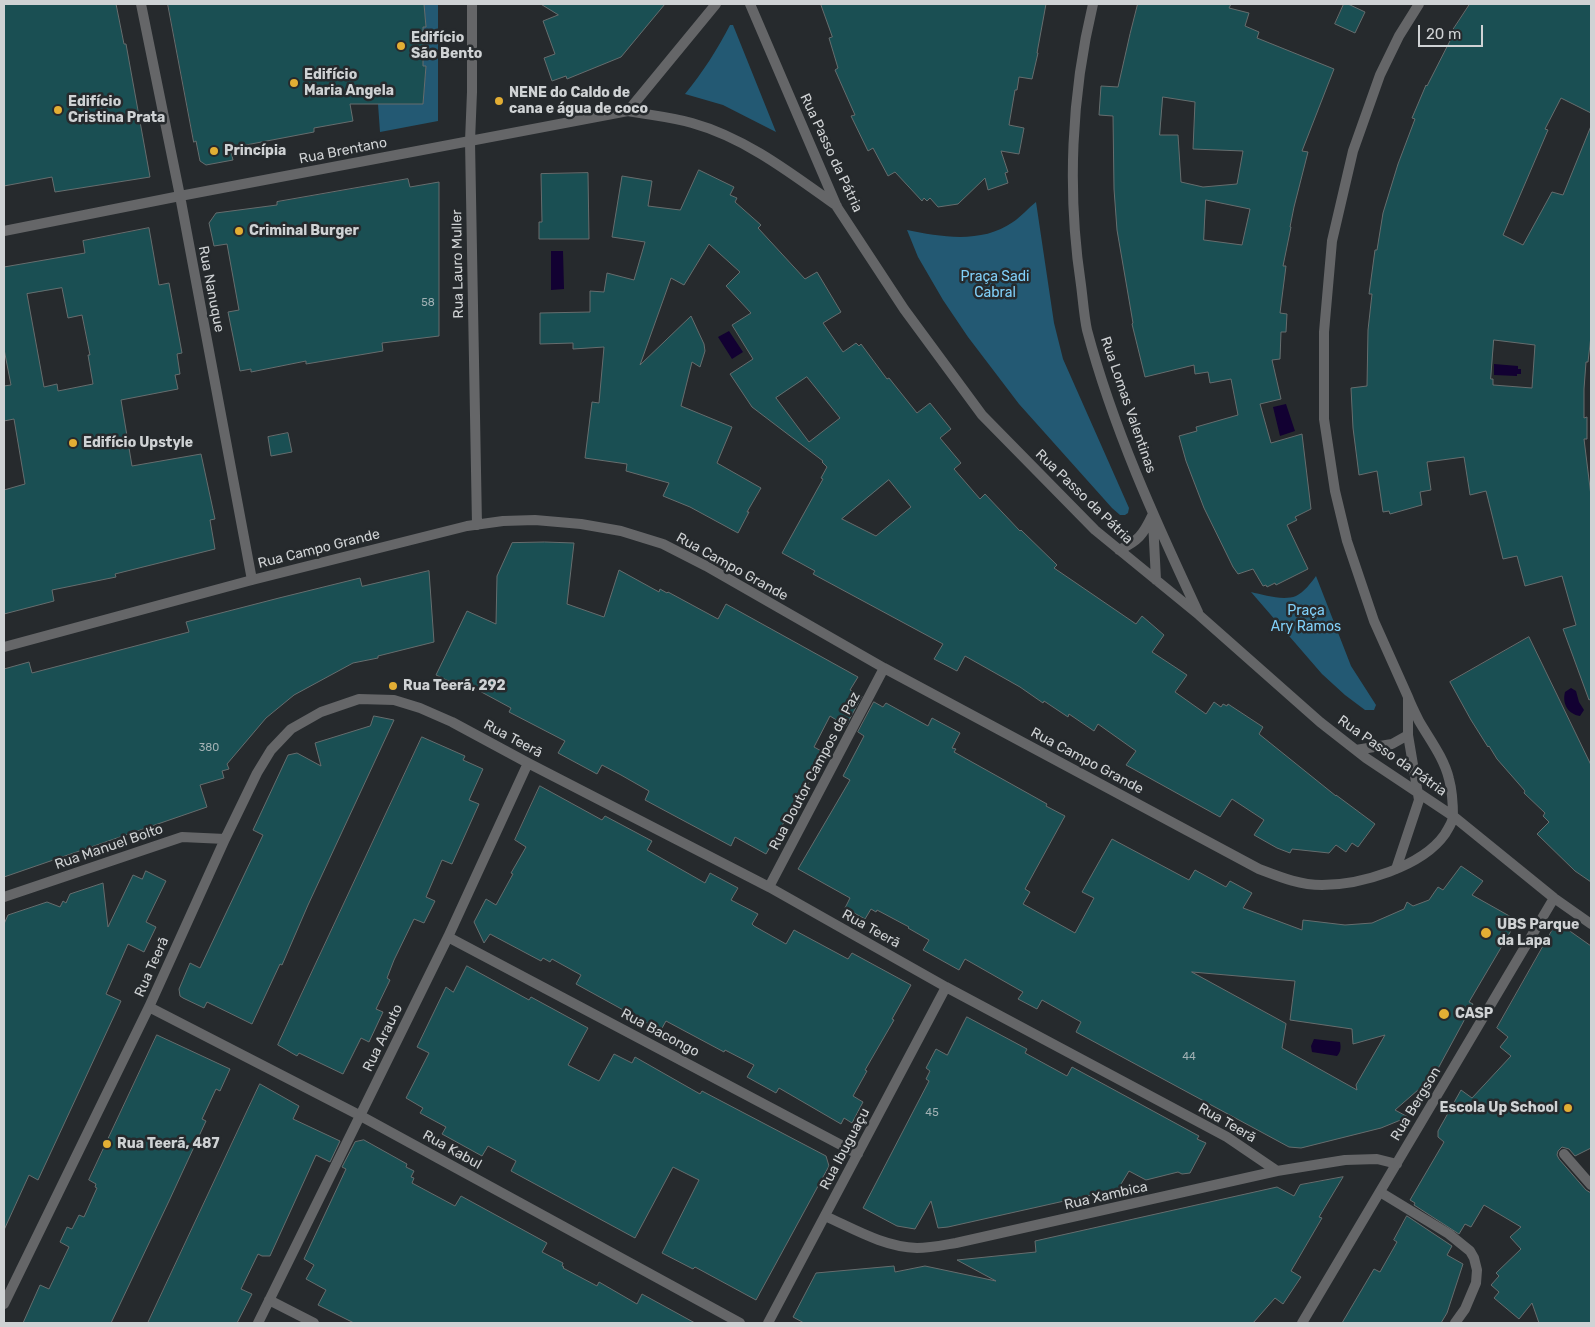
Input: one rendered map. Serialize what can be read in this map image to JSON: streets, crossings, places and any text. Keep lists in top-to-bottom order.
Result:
{
  "streets": {
    "street": [
      "Rua Brentano",
      "Rua Passo da Pátria",
      "Rua Lauro Muller",
      "Rua Nanuque",
      "Rua Lomas Valentinas",
      "Rua Campo Grande",
      "Rua Teerã",
      "Rua Doutor Campos da Paz",
      "Rua Manuel Bolto",
      "Rua Bacongo",
      "Rua Arauto",
      "Rua Bergson",
      "Rua Ibuguaçu",
      "Rua Kabul",
      "Rua Xambica"
    ]
  },
  "crossings": [
    ["Rua Brentano", "Rua Passo da Pátria"],
    ["Rua Brentano", "Rua Lauro Muller"],
    ["Rua Brentano", "Rua Nanuque"],
    ["Rua Passo da Pátria", "Rua Lomas Valentinas"],
    ["Rua Passo da Pátria", "Rua Campo Grande"],
    ["Rua Passo da Pátria", "Rua Bergson"],
    ["Rua Lauro Muller", "Rua Campo Grande"],
    ["Rua Nanuque", "Rua Campo Grande"],
    ["Rua Campo Grande", "Rua Doutor Campos da Paz"],
    ["Rua Teerã", "Rua Doutor Campos da Paz"],
    ["Rua Teerã", "Rua Manuel Bolto"],
    ["Rua Teerã", "Rua Arauto"],
    ["Rua Teerã", "Rua Ibuguaçu"],
    ["Rua Teerã", "Rua Kabul"],
    ["Rua Teerã", "Rua Xambica"],
    ["Rua Bacongo", "Rua Arauto"],
    ["Rua Bacongo", "Rua Ibuguaçu"],
    ["Rua Arauto", "Rua Kabul"],
    ["Rua Bergson", "Rua Xambica"],
    ["Rua Ibuguaçu", "Rua Xambica"]
  ],
  "parks": ["Praça Sadi Cabral", "Praça Ary Ramos"],
  "places": [
    "Edifício São Bento",
    "Edifício Maria Angela",
    "NENE do Caldo de cana e água de coco",
    "Edifício Cristina Prata",
    "Princípia",
    "Criminal Burger",
    "Edifício Upstyle",
    "Rua Teerã, 292",
    "UBS Parque da Lapa",
    "CASP",
    "Escola Up School",
    "Rua Teerã, 487"
  ],
  "house_numbers": [
    "58",
    "380",
    "44",
    "45"
  ],
  "scale_bar": "20 m"
}
